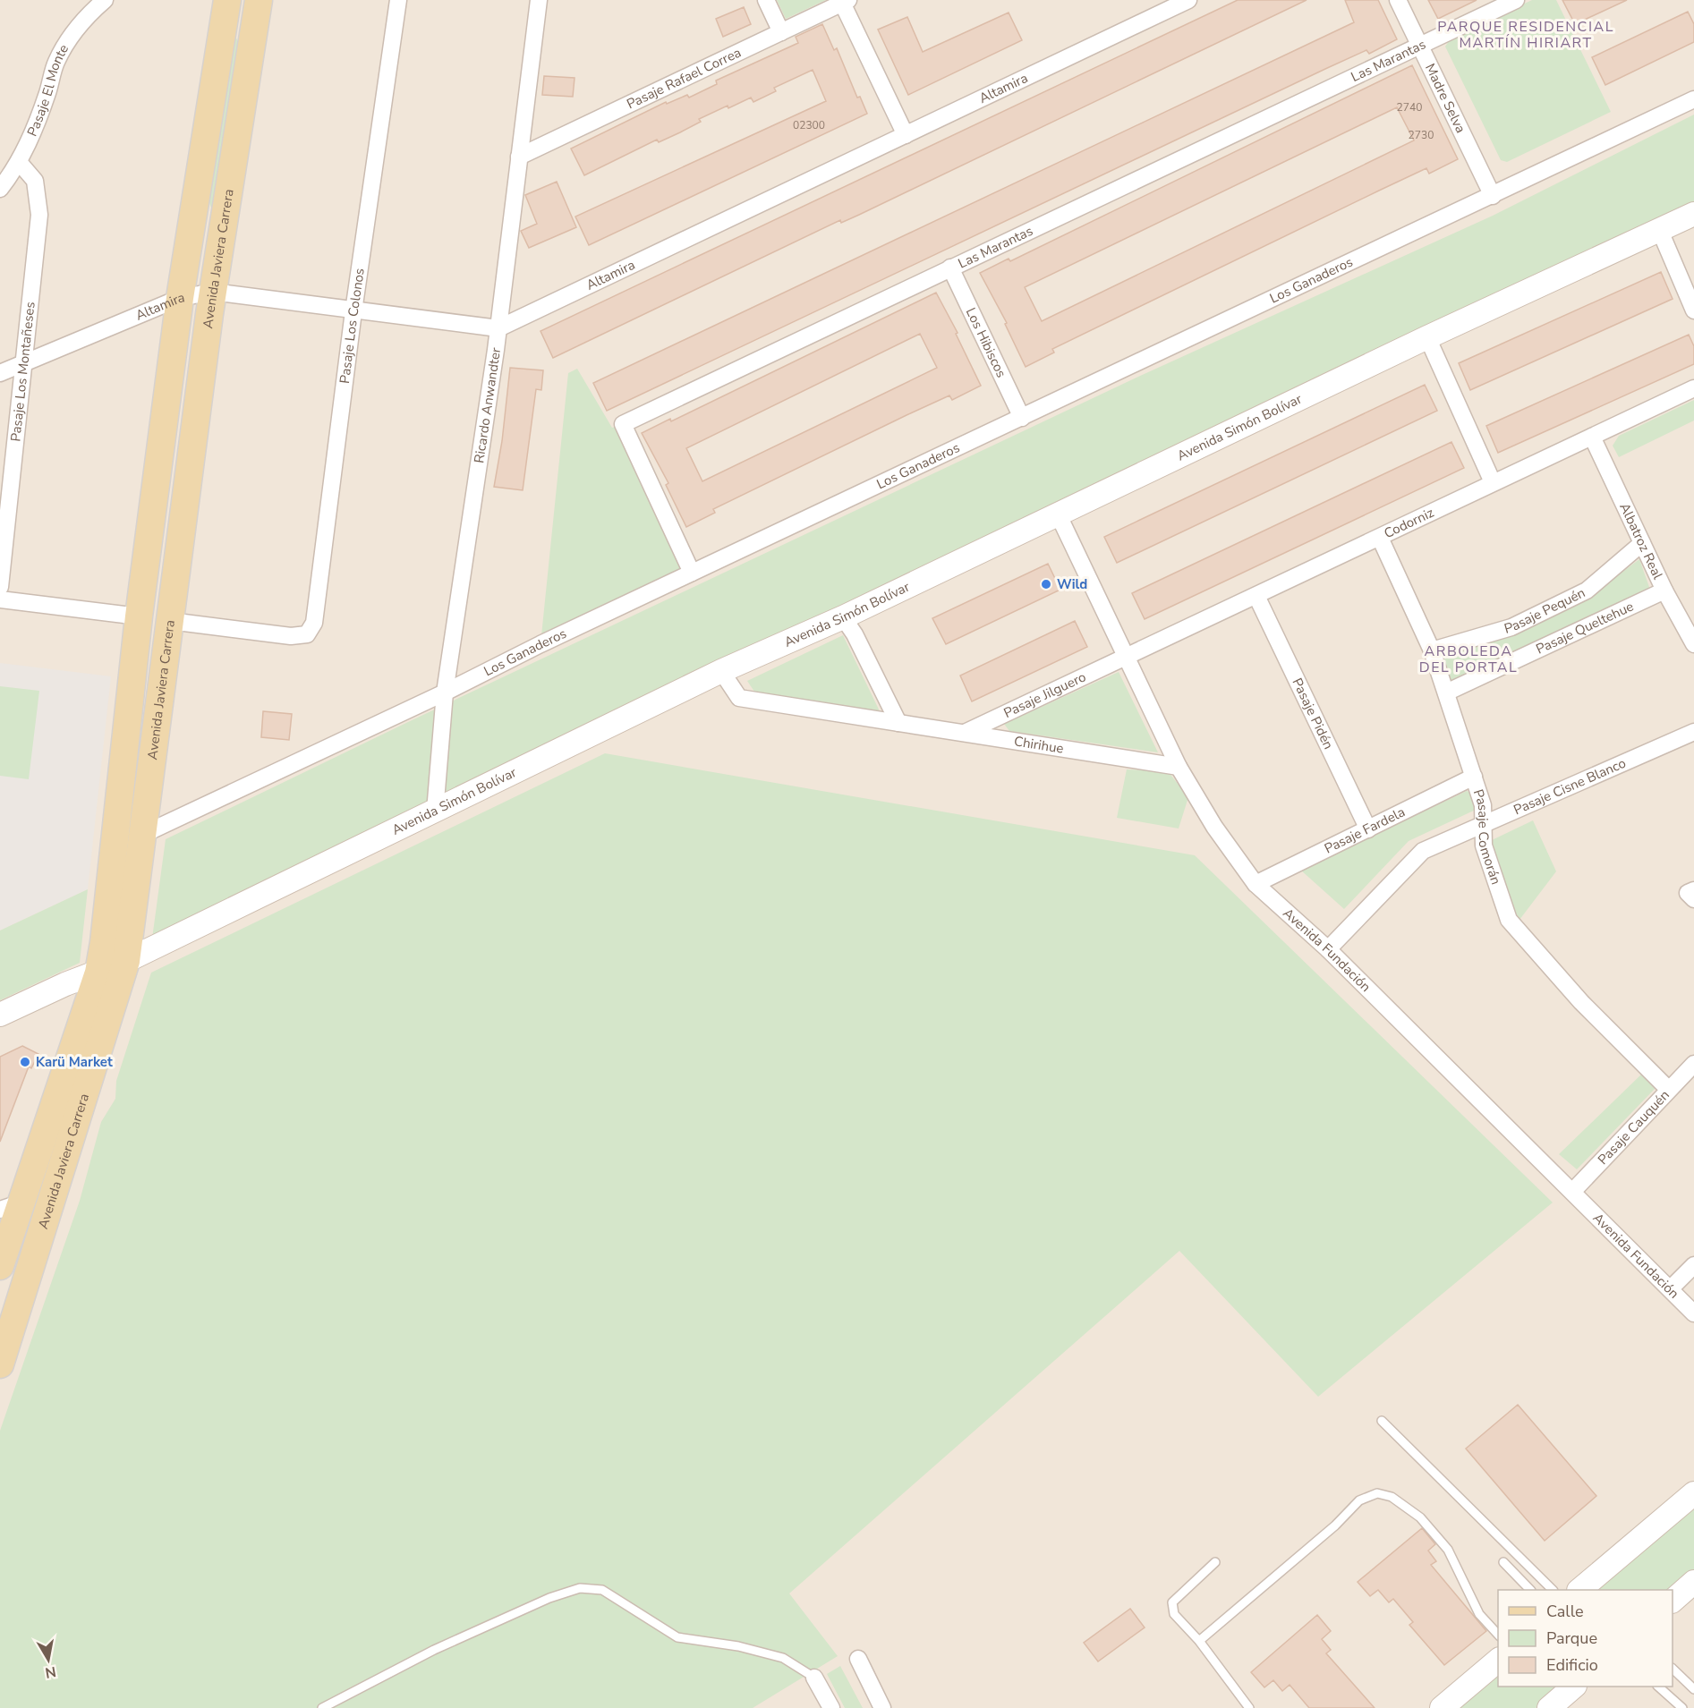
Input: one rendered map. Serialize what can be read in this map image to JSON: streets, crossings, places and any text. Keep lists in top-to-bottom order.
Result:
{
  "streets": {
    "main road": ["Avenida Javiera Carrera"],
    "street": [
      "Las Marantas",
      "Pasaje Rafael Correa",
      "Altamira",
      "Pasaje El Monte",
      "Madre Selva",
      "Los Ganaderos",
      "Pasaje Los Colonos",
      "Los Hibiscos",
      "Pasaje Los Montañeses",
      "Ricardo Anwandter",
      "Avenida Simón Bolívar",
      "Codorniz",
      "Albatroz Real",
      "Pasaje Pequén",
      "Pasaje Queltehue",
      "Pasaje Jilguero",
      "Pasaje Pidén",
      "Chirihue",
      "Pasaje Cisne Blanco",
      "Pasaje Fardela",
      "Pasaje Comorán",
      "Avenida Fundación",
      "Pasaje Cauquén"
    ]
  },
  "crossings": [
    ["Las Marantas", "Madre Selva"],
    ["Las Marantas", "Los Ganaderos"],
    ["Las Marantas", "Los Hibiscos"],
    ["Pasaje Rafael Correa", "Ricardo Anwandter"],
    ["Altamira", "Avenida Javiera Carrera"],
    ["Altamira", "Pasaje Los Colonos"],
    ["Altamira", "Pasaje Los Montañeses"],
    ["Altamira", "Ricardo Anwandter"],
    ["Pasaje El Monte", "Pasaje Los Montañeses"],
    ["Madre Selva", "Los Ganaderos"],
    ["Avenida Javiera Carrera", "Los Ganaderos"],
    ["Avenida Javiera Carrera", "Pasaje Los Colonos"],
    ["Avenida Javiera Carrera", "Avenida Simón Bolívar"],
    ["Los Ganaderos", "Los Hibiscos"],
    ["Los Ganaderos", "Ricardo Anwandter"],
    ["Ricardo Anwandter", "Avenida Simón Bolívar"],
    ["Avenida Simón Bolívar", "Chirihue"],
    ["Avenida Simón Bolívar", "Avenida Fundación"],
    ["Codorniz", "Albatroz Real"],
    ["Codorniz", "Pasaje Jilguero"],
    ["Codorniz", "Pasaje Pidén"],
    ["Codorniz", "Pasaje Comorán"],
    ["Codorniz", "Avenida Fundación"],
    ["Albatroz Real", "Pasaje Pequén"],
    ["Albatroz Real", "Pasaje Queltehue"],
    ["Pasaje Pequén", "Pasaje Comorán"],
    ["Pasaje Queltehue", "Pasaje Comorán"],
    ["Pasaje Jilguero", "Chirihue"],
    ["Pasaje Jilguero", "Avenida Fundación"],
    ["Pasaje Pidén", "Pasaje Fardela"],
    ["Chirihue", "Avenida Fundación"],
    ["Pasaje Cisne Blanco", "Pasaje Comorán"],
    ["Pasaje Cisne Blanco", "Avenida Fundación"],
    ["Pasaje Fardela", "Pasaje Comorán"],
    ["Pasaje Fardela", "Avenida Fundación"],
    ["Pasaje Comorán", "Pasaje Cauquén"],
    ["Avenida Fundación", "Pasaje Cauquén"]
  ],
  "districts": ["PARQUE RESIDENCIAL MARTÍN HIRIART", "ARBOLEDA DEL PORTAL"],
  "places": ["Wild", "Karü Market"],
  "house_numbers": ["2740", "02300", "2730"],
  "legend": ["Calle", "Parque", "Edificio"],
  "north": "bottom"
}
